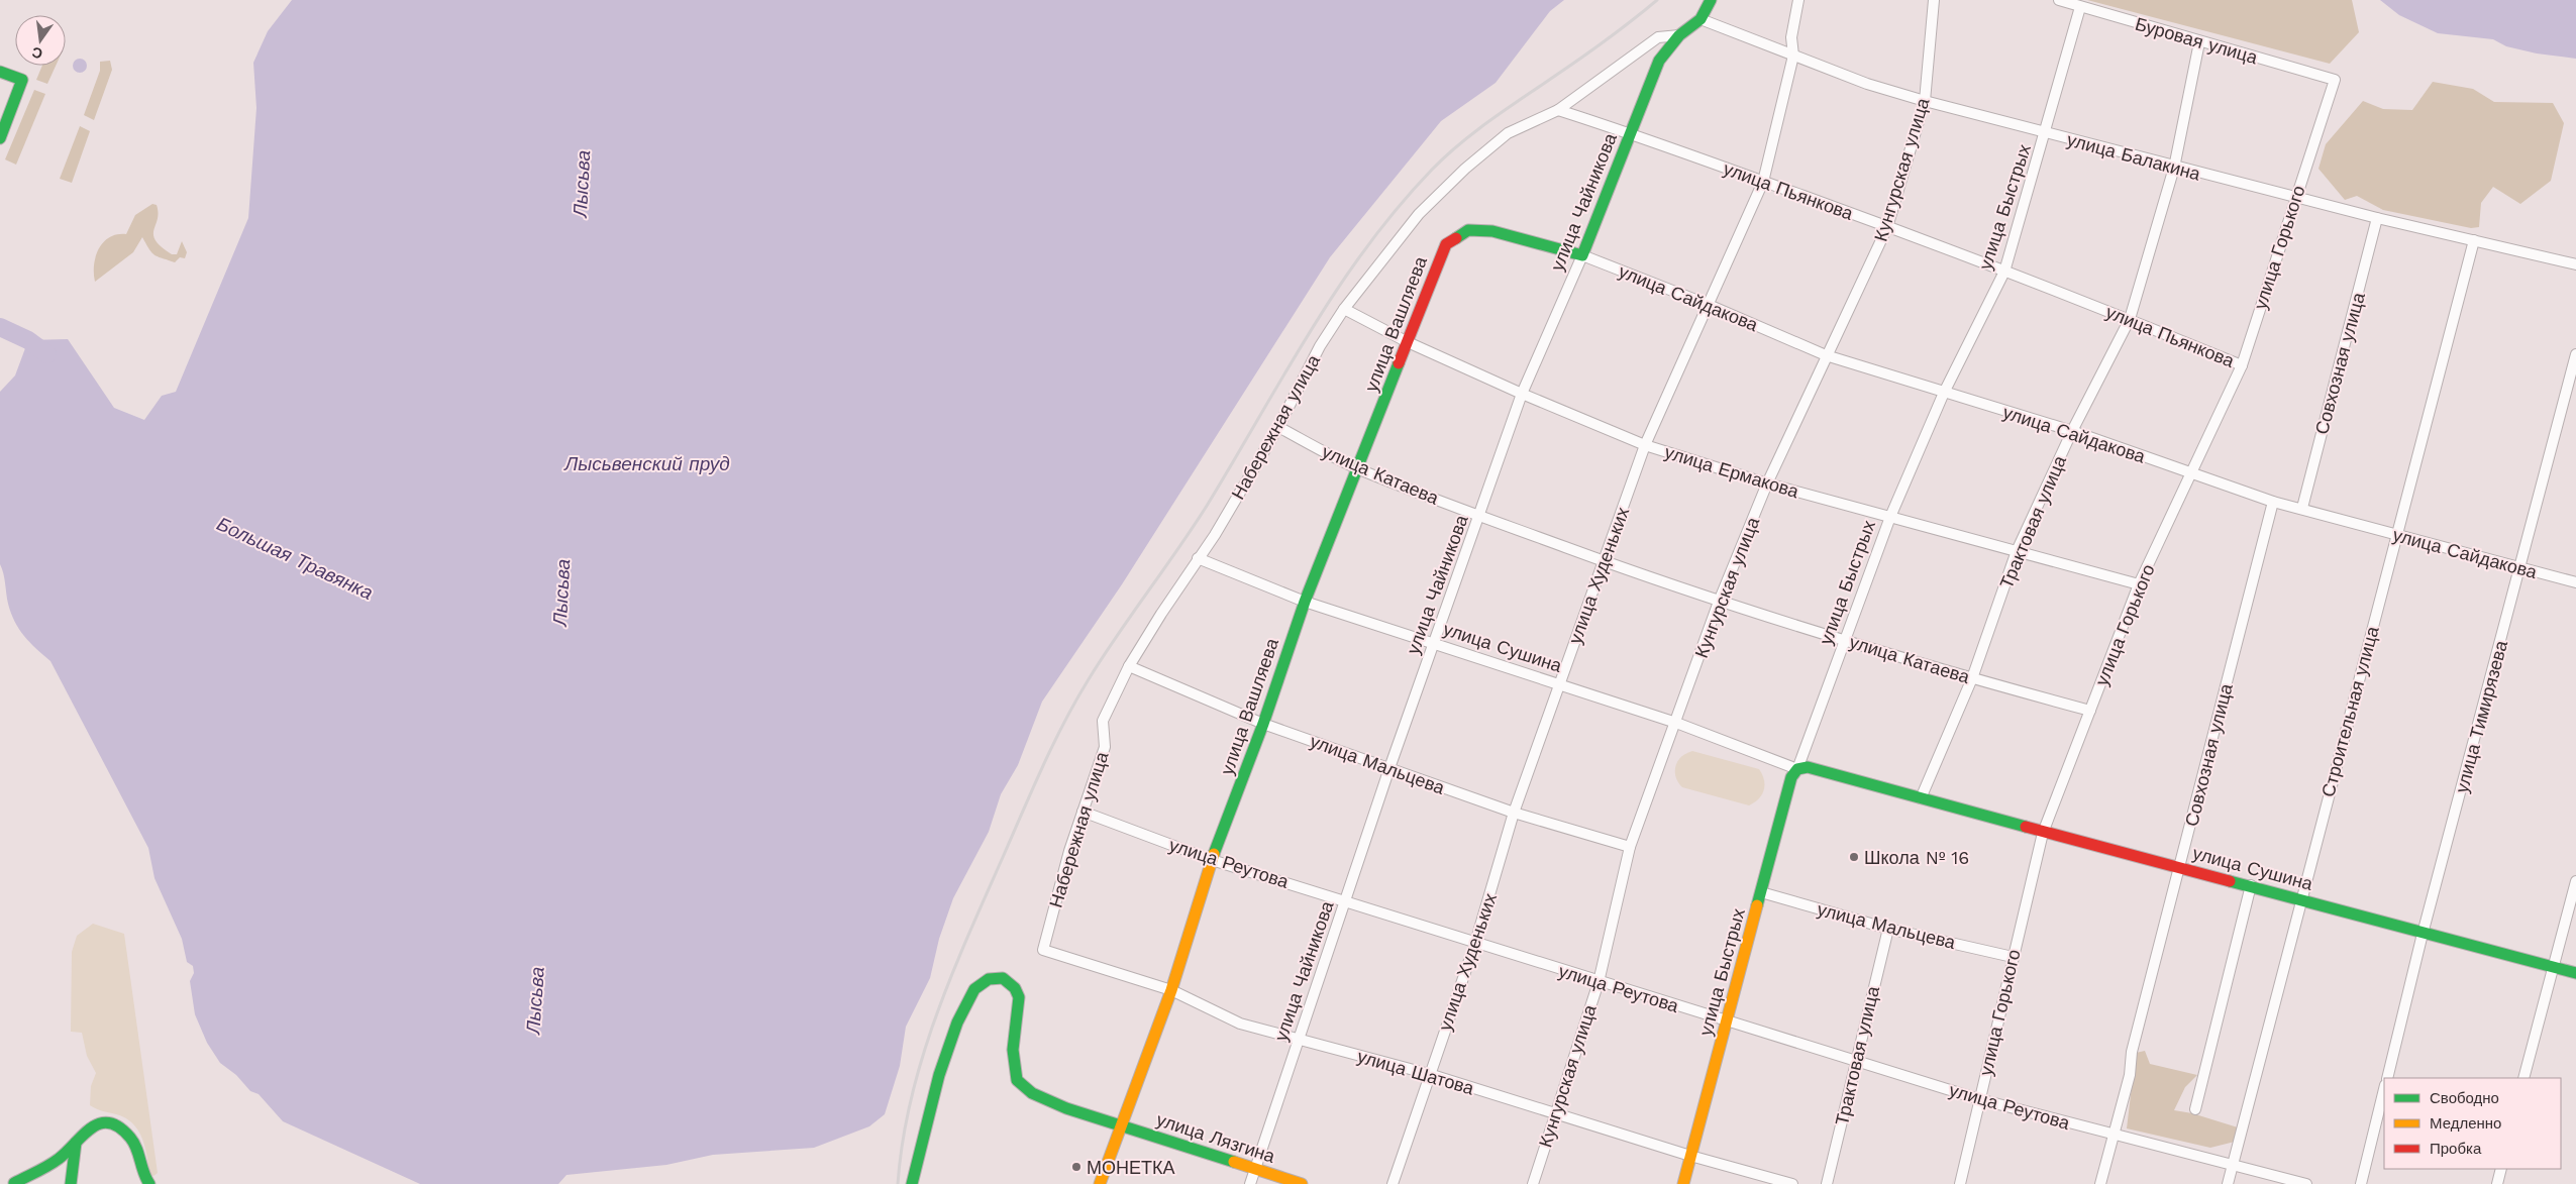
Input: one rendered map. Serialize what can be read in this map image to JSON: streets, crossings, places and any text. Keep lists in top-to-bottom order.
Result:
{
  "streets": {
    "street": [
      "Буровая улица",
      "улица Балакина",
      "Кунгурская улица",
      "улица Пьянкова",
      "улица Чайникова",
      "улица Быстрых",
      "улица Горького",
      "улица Сайдакова",
      "улица Вашляева",
      "Совхозная улица",
      "Набережная улица",
      "улица Ермакова",
      "улица Катаева",
      "Трактовая улица",
      "улица Худеньких",
      "улица Сушина",
      "Строительная улица",
      "улица Тимирязева",
      "улица Мальцева",
      "улица Реутова",
      "улица Шатова",
      "улица Лязгина"
    ]
  },
  "crossings": [
    ["Буровая улица", "улица Быстрых"],
    ["Буровая улица", "улица Горького"],
    ["Буровая улица", "Трактовая улица"],
    ["улица Балакина", "Кунгурская улица"],
    ["улица Балакина", "улица Чайникова"],
    ["улица Балакина", "улица Быстрых"],
    ["улица Балакина", "улица Горького"],
    ["улица Балакина", "Совхозная улица"],
    ["улица Балакина", "Трактовая улица"],
    ["улица Балакина", "улица Худеньких"],
    ["улица Балакина", "Строительная улица"],
    ["Кунгурская улица", "улица Пьянкова"],
    ["Кунгурская улица", "улица Сайдакова"],
    ["Кунгурская улица", "улица Ермакова"],
    ["Кунгурская улица", "улица Катаева"],
    ["Кунгурская улица", "улица Сушина"],
    ["Кунгурская улица", "улица Мальцева"],
    ["Кунгурская улица", "улица Реутова"],
    ["Кунгурская улица", "улица Шатова"],
    ["улица Пьянкова", "улица Чайникова"],
    ["улица Пьянкова", "улица Быстрых"],
    ["улица Пьянкова", "улица Горького"],
    ["улица Пьянкова", "Набережная улица"],
    ["улица Пьянкова", "Трактовая улица"],
    ["улица Пьянкова", "улица Худеньких"],
    ["улица Чайникова", "улица Сайдакова"],
    ["улица Чайникова", "улица Вашляева"],
    ["улица Чайникова", "Набережная улица"],
    ["улица Чайникова", "улица Ермакова"],
    ["улица Чайникова", "улица Катаева"],
    ["улица Чайникова", "улица Сушина"],
    ["улица Чайникова", "улица Мальцева"],
    ["улица Чайникова", "улица Реутова"],
    ["улица Чайникова", "улица Шатова"],
    ["улица Чайникова", "улица Лязгина"],
    ["улица Быстрых", "улица Сайдакова"],
    ["улица Быстрых", "улица Ермакова"],
    ["улица Быстрых", "улица Катаева"],
    ["улица Быстрых", "улица Сушина"],
    ["улица Быстрых", "улица Мальцева"],
    ["улица Быстрых", "улица Реутова"],
    ["улица Быстрых", "улица Шатова"],
    ["улица Горького", "улица Сайдакова"],
    ["улица Горького", "улица Ермакова"],
    ["улица Горького", "улица Катаева"],
    ["улица Горького", "улица Сушина"],
    ["улица Горького", "улица Мальцева"],
    ["улица Горького", "улица Реутова"],
    ["улица Сайдакова", "улица Вашляева"],
    ["улица Сайдакова", "Совхозная улица"],
    ["улица Сайдакова", "Трактовая улица"],
    ["улица Сайдакова", "улица Худеньких"],
    ["улица Сайдакова", "Строительная улица"],
    ["улица Сайдакова", "улица Тимирязева"],
    ["улица Вашляева", "улица Ермакова"],
    ["улица Вашляева", "улица Катаева"],
    ["улица Вашляева", "улица Сушина"],
    ["улица Вашляева", "улица Мальцева"],
    ["улица Вашляева", "улица Реутова"],
    ["улица Вашляева", "улица Шатова"],
    ["улица Вашляева", "улица Лязгина"],
    ["Совхозная улица", "улица Сушина"],
    ["Совхозная улица", "улица Реутова"],
    ["Набережная улица", "улица Ермакова"],
    ["Набережная улица", "улица Катаева"],
    ["Набережная улица", "улица Сушина"],
    ["Набережная улица", "улица Мальцева"],
    ["Набережная улица", "улица Реутова"],
    ["Набережная улица", "улица Шатова"],
    ["улица Ермакова", "Трактовая улица"],
    ["улица Ермакова", "улица Худеньких"],
    ["улица Катаева", "Трактовая улица"],
    ["улица Катаева", "улица Худеньких"],
    ["Трактовая улица", "улица Сушина"],
    ["Трактовая улица", "улица Мальцева"],
    ["Трактовая улица", "улица Реутова"],
    ["улица Худеньких", "улица Сушина"],
    ["улица Худеньких", "улица Мальцева"],
    ["улица Худеньких", "улица Реутова"],
    ["улица Худеньких", "улица Шатова"],
    ["улица Сушина", "Строительная улица"],
    ["улица Сушина", "улица Тимирязева"],
    ["Строительная улица", "улица Реутова"]
  ],
  "water": ["Лысьва", "Лысьвенский пруд", "Большая Травянка"],
  "places": ["Школа № 16", "МОНЕТКА"],
  "legend": ["Свободно", "Медленно", "Пробка"],
  "north": "bottom"
}
